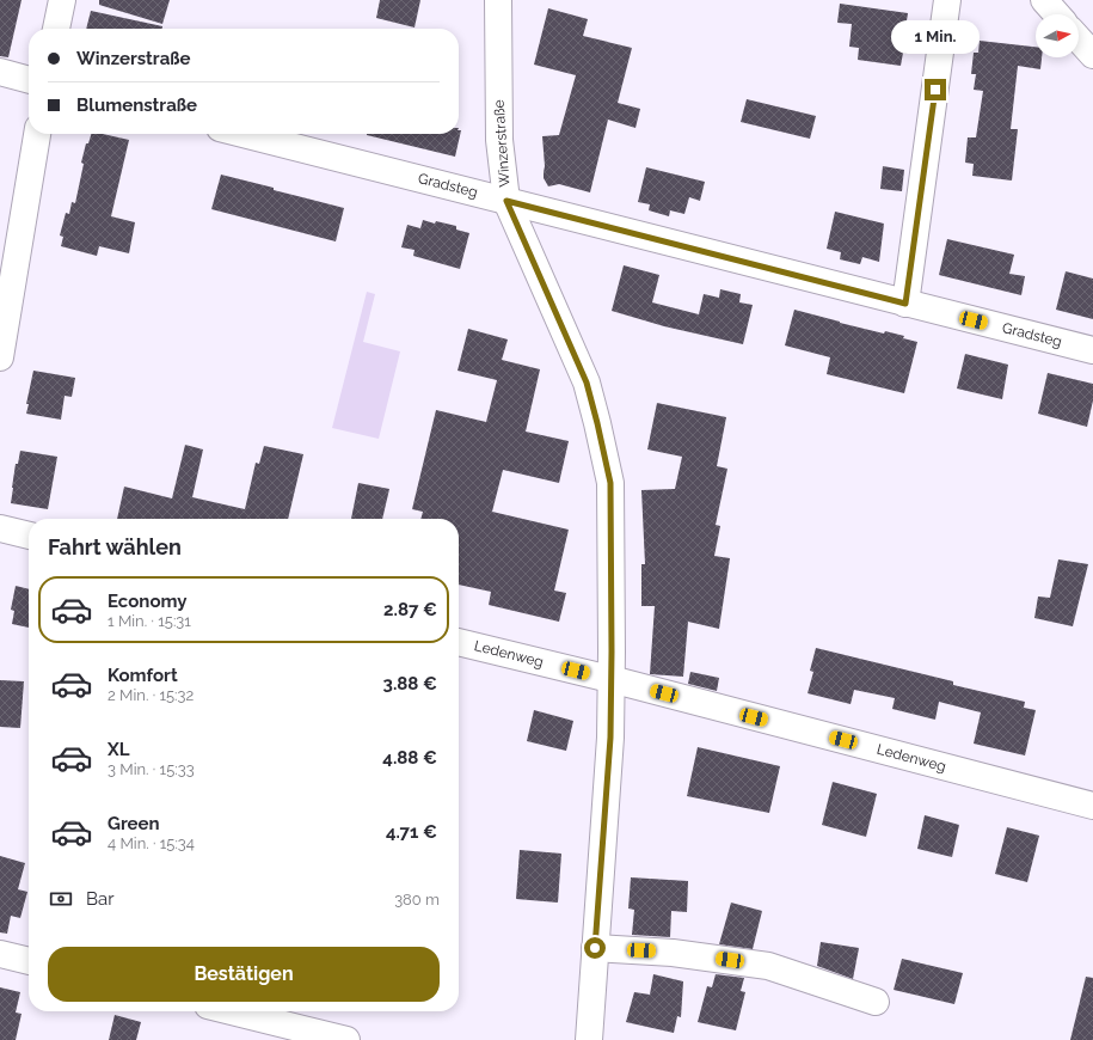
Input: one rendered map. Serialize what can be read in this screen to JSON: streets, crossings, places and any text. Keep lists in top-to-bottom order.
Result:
{
  "streets": {
    "street": ["Winzerstraße", "Gradsteg", "Ledenweg"]
  },
  "crossings": [
    ["Winzerstraße", "Gradsteg"],
    ["Winzerstraße", "Ledenweg"]
  ],
  "north": "right",
  "page": {
    "bubble": "1 Min.",
    "banner": ["Winzerstraße", "Blumenstraße"],
    "heading": "Fahrt wählen",
    "list": [
      {
        "name": "Economy",
        "note": "1 Min. · 15:31",
        "value": "2.87 €"
      },
      {
        "name": "Komfort",
        "note": "2 Min. · 15:32",
        "value": "3.88 €"
      },
      {
        "name": "XL",
        "note": "3 Min. · 15:33",
        "value": "4.88 €"
      },
      {
        "name": "Green",
        "note": "4 Min. · 15:34",
        "value": "4.71 €"
      }
    ],
    "pay": ["Bar", "380 m"],
    "buttons": "Bestätigen"
  }
}
